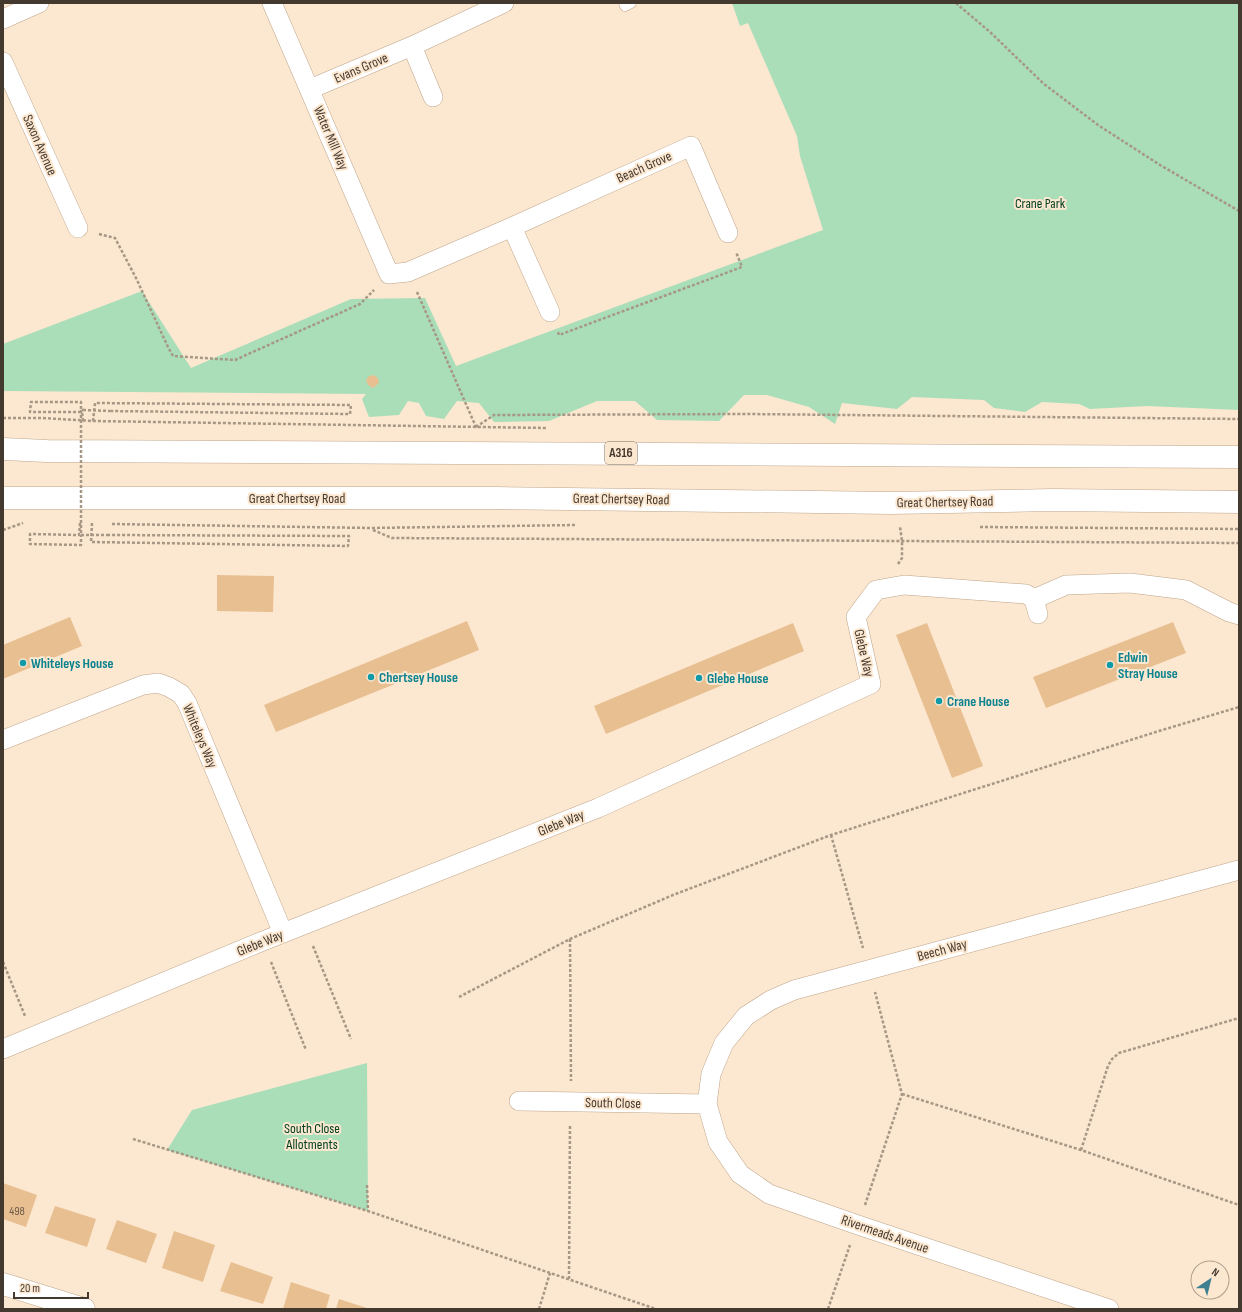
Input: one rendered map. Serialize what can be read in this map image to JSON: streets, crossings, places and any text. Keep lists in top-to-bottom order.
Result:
{
  "streets": {
    "main road": ["A316", "Great Chertsey Road"],
    "street": [
      "Evans Grove",
      "Water Mill Way",
      "Saxon Avenue",
      "Beach Grove",
      "Glebe Way",
      "Whiteleys Way",
      "Beech Way",
      "South Close",
      "Rivermeads Avenue"
    ]
  },
  "crossings": [
    ["Evans Grove", "Water Mill Way"],
    ["Water Mill Way", "Beach Grove"],
    ["Glebe Way", "Whiteleys Way"],
    ["Beech Way", "South Close"],
    ["Beech Way", "Rivermeads Avenue"],
    ["South Close", "Rivermeads Avenue"]
  ],
  "parks": ["Crane Park", "South Close Allotments"],
  "places": [
    "Whiteleys House",
    "Edwin Stray House",
    "Chertsey House",
    "Glebe House",
    "Crane House"
  ],
  "house_numbers": ["498"],
  "scale_bar": "20 m",
  "north": "top right"
}
